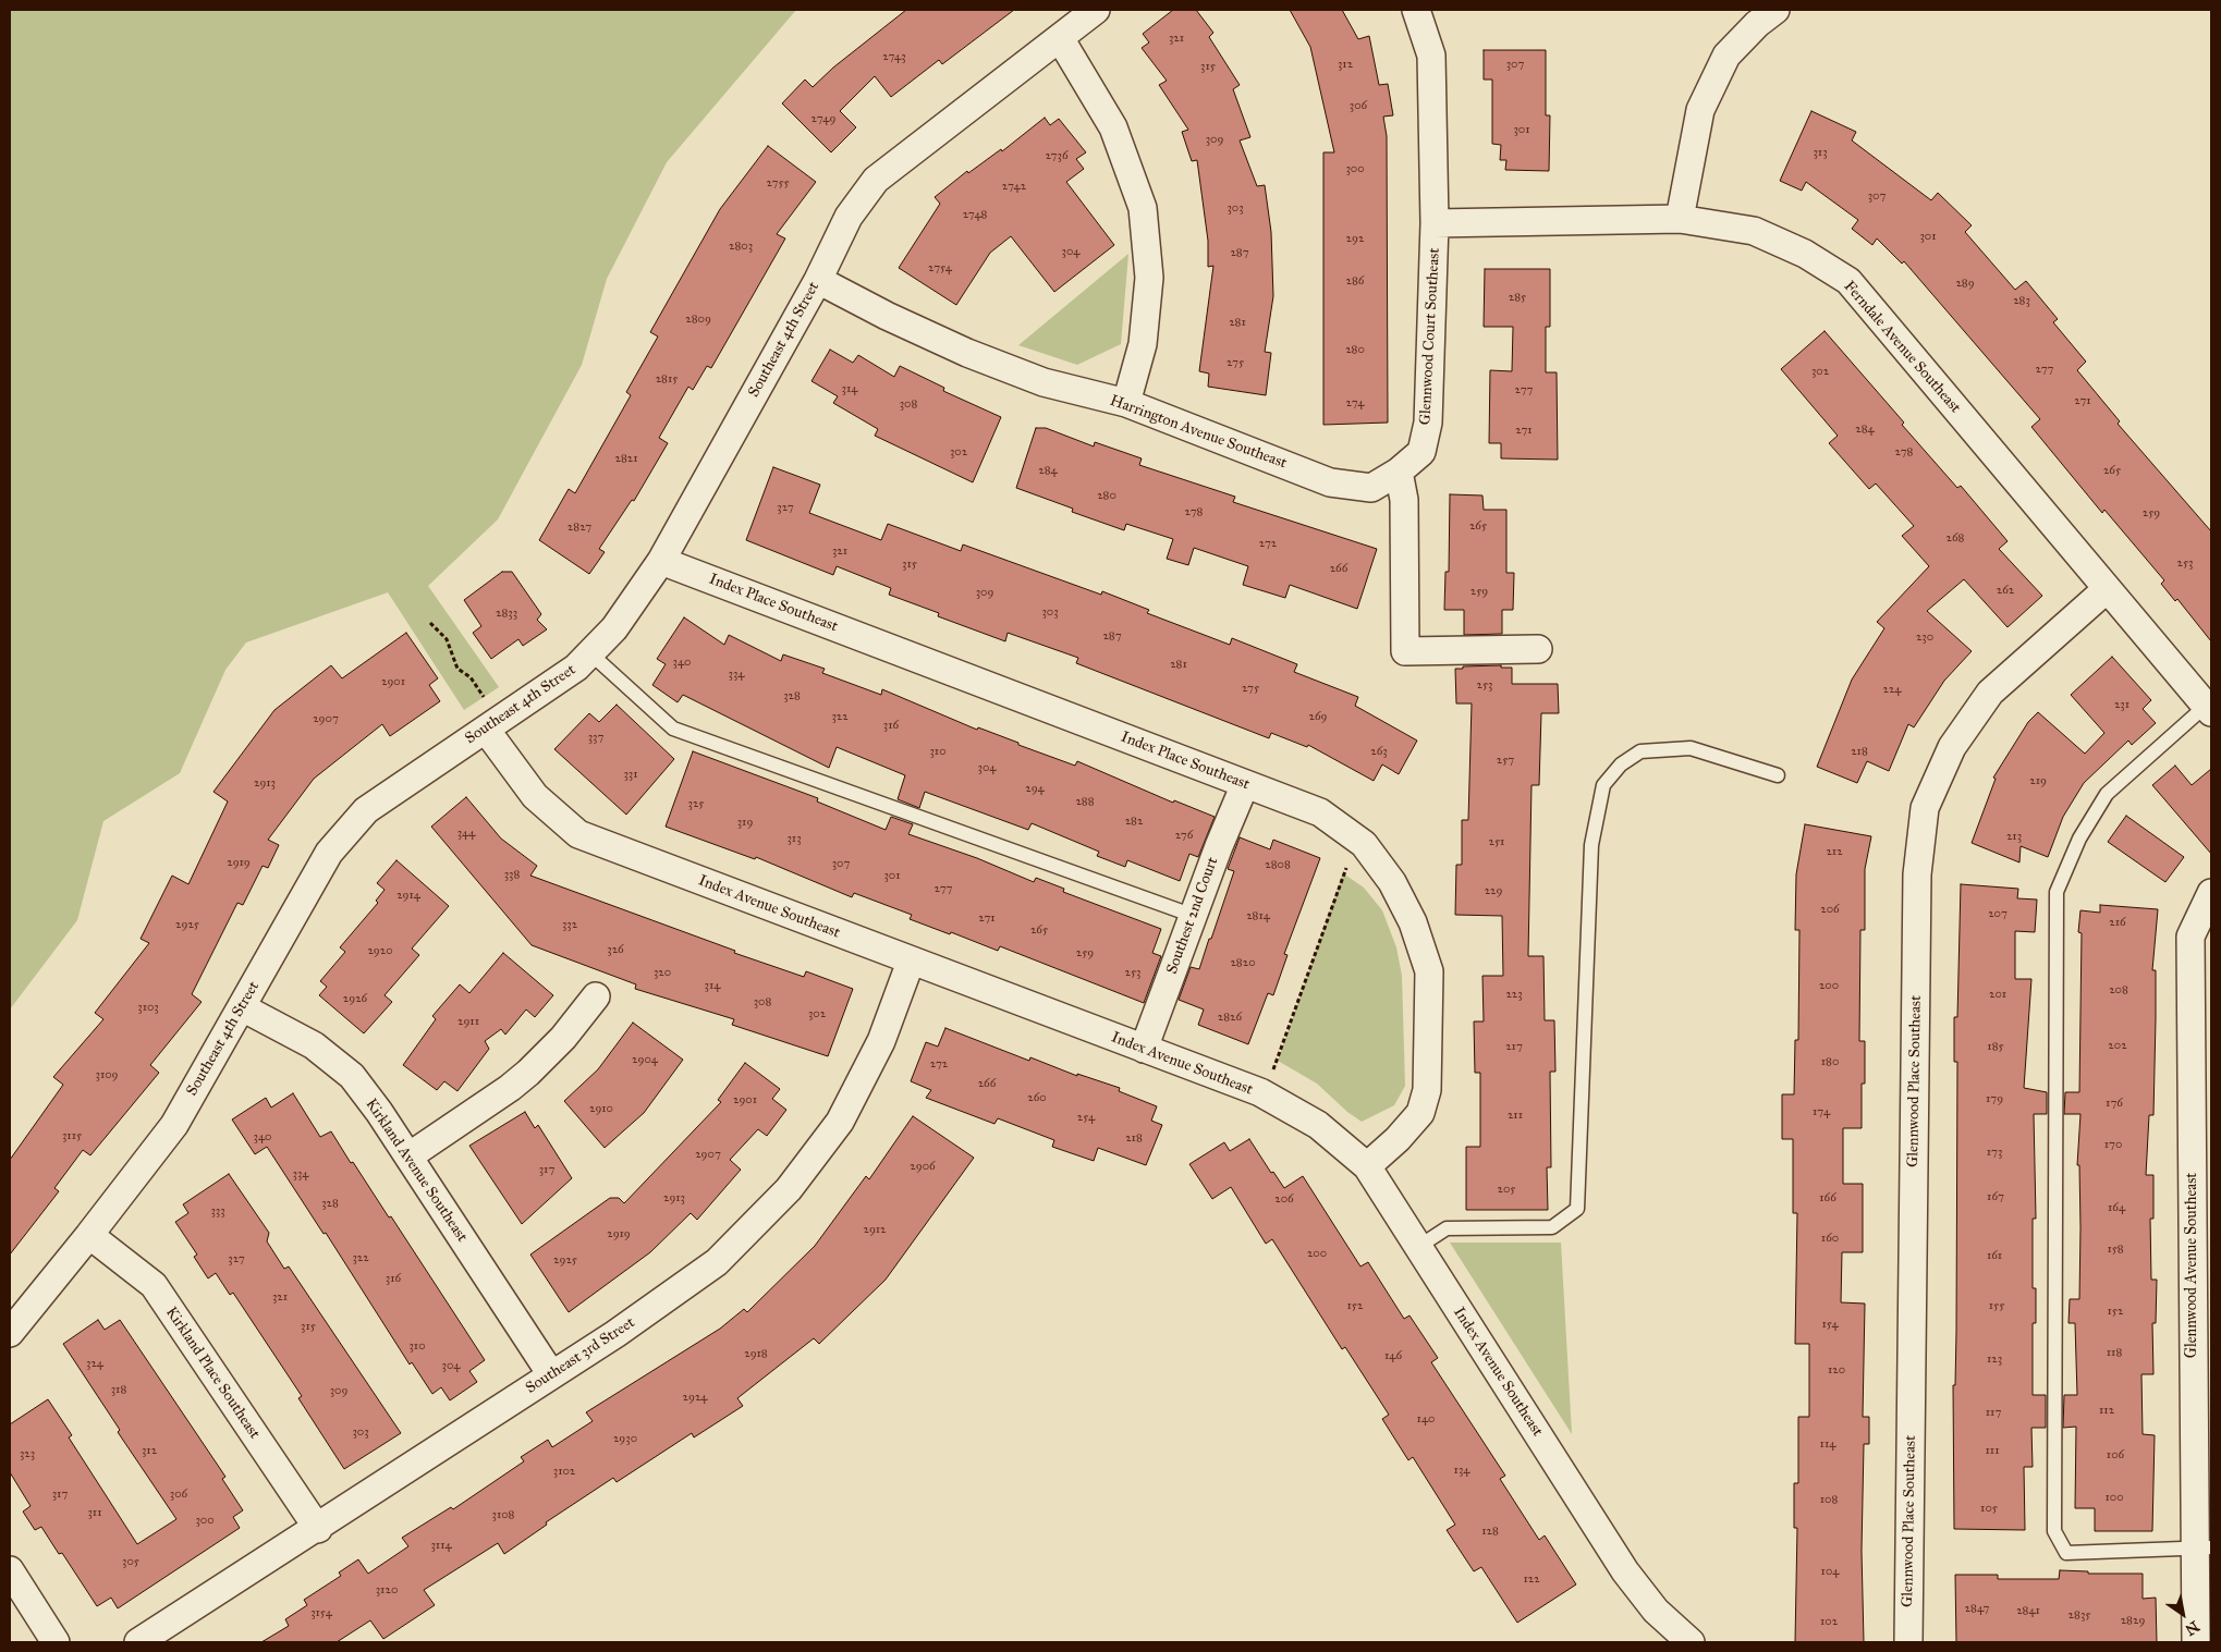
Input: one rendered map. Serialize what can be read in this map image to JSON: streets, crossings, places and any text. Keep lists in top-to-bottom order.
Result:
{
  "streets": {
    "street": [
      "Glennwood Court Southeast",
      "Southeast 4th Street",
      "Ferndale Avenue Southeast",
      "Harrington Avenue Southeast",
      "Index Place Southeast",
      "Index Avenue Southeast",
      "Southest 2nd Court",
      "Glennwood Place Southeast",
      "Kirkland Avenue Southeast",
      "Glennwood Avenue Southeast",
      "Southeast 3rd Street",
      "Kirkland Place Southeast"
    ]
  },
  "crossings": [
    ["Glennwood Court Southeast", "Ferndale Avenue Southeast"],
    ["Glennwood Court Southeast", "Harrington Avenue Southeast"],
    ["Southeast 4th Street", "Harrington Avenue Southeast"],
    ["Southeast 4th Street", "Index Place Southeast"],
    ["Southeast 4th Street", "Index Avenue Southeast"],
    ["Southeast 4th Street", "Kirkland Avenue Southeast"],
    ["Southeast 4th Street", "Kirkland Place Southeast"],
    ["Ferndale Avenue Southeast", "Glennwood Place Southeast"],
    ["Index Place Southeast", "Index Avenue Southeast"],
    ["Index Place Southeast", "Southest 2nd Court"],
    ["Index Avenue Southeast", "Southest 2nd Court"],
    ["Index Avenue Southeast", "Southeast 3rd Street"],
    ["Kirkland Avenue Southeast", "Southeast 3rd Street"],
    ["Southeast 3rd Street", "Kirkland Place Southeast"]
  ],
  "house_numbers": [
    "321",
    "2743",
    "312",
    "307",
    "315",
    "306",
    "2749",
    "301",
    "309",
    "313",
    "2736",
    "300",
    "2755",
    "2742",
    "307",
    "303",
    "2748",
    "301",
    "292",
    "2803",
    "304",
    "287",
    "2754",
    "286",
    "289",
    "285",
    "283",
    "2809",
    "281",
    "280",
    "275",
    "277",
    "302",
    "2815",
    "314",
    "277",
    "271",
    "274",
    "308",
    "284",
    "271",
    "302",
    "278",
    "2821",
    "284",
    "265",
    "280",
    "327",
    "278",
    "259",
    "265",
    "2827",
    "268",
    "272",
    "321",
    "253",
    "315",
    "266",
    "262",
    "259",
    "309",
    "303",
    "2833",
    "287",
    "230",
    "340",
    "281",
    "334",
    "2901",
    "253",
    "275",
    "224",
    "328",
    "231",
    "322",
    "269",
    "2907",
    "316",
    "337",
    "310",
    "263",
    "218",
    "257",
    "304",
    "331",
    "219",
    "2913",
    "294",
    "288",
    "325",
    "282",
    "319",
    "344",
    "276",
    "213",
    "313",
    "251",
    "212",
    "2919",
    "307",
    "2808",
    "338",
    "301",
    "277",
    "229",
    "2914",
    "206",
    "207",
    "2814",
    "271",
    "216",
    "2925",
    "332",
    "265",
    "326",
    "2920",
    "259",
    "2820",
    "320",
    "253",
    "314",
    "200",
    "208",
    "223",
    "201",
    "2926",
    "308",
    "3103",
    "302",
    "2826",
    "2911",
    "202",
    "217",
    "185",
    "2904",
    "180",
    "272",
    "3109",
    "266",
    "260",
    "179",
    "2901",
    "176",
    "2910",
    "174",
    "211",
    "254",
    "3115",
    "340",
    "218",
    "170",
    "173",
    "2907",
    "2906",
    "317",
    "334",
    "205",
    "167",
    "2913",
    "166",
    "206",
    "328",
    "164",
    "333",
    "2912",
    "2919",
    "160",
    "158",
    "200",
    "161",
    "322",
    "327",
    "2925",
    "316",
    "321",
    "152",
    "155",
    "152",
    "154",
    "315",
    "310",
    "118",
    "2918",
    "146",
    "123",
    "324",
    "304",
    "120",
    "318",
    "309",
    "2924",
    "112",
    "117",
    "140",
    "303",
    "2930",
    "114",
    "312",
    "111",
    "323",
    "106",
    "134",
    "3102",
    "317",
    "306",
    "100",
    "108",
    "105",
    "311",
    "3108",
    "300",
    "128",
    "3114",
    "305",
    "104",
    "122",
    "3120",
    "2847",
    "2841",
    "3154",
    "2835",
    "2829",
    "102"
  ],
  "north": "bottom right"
}
